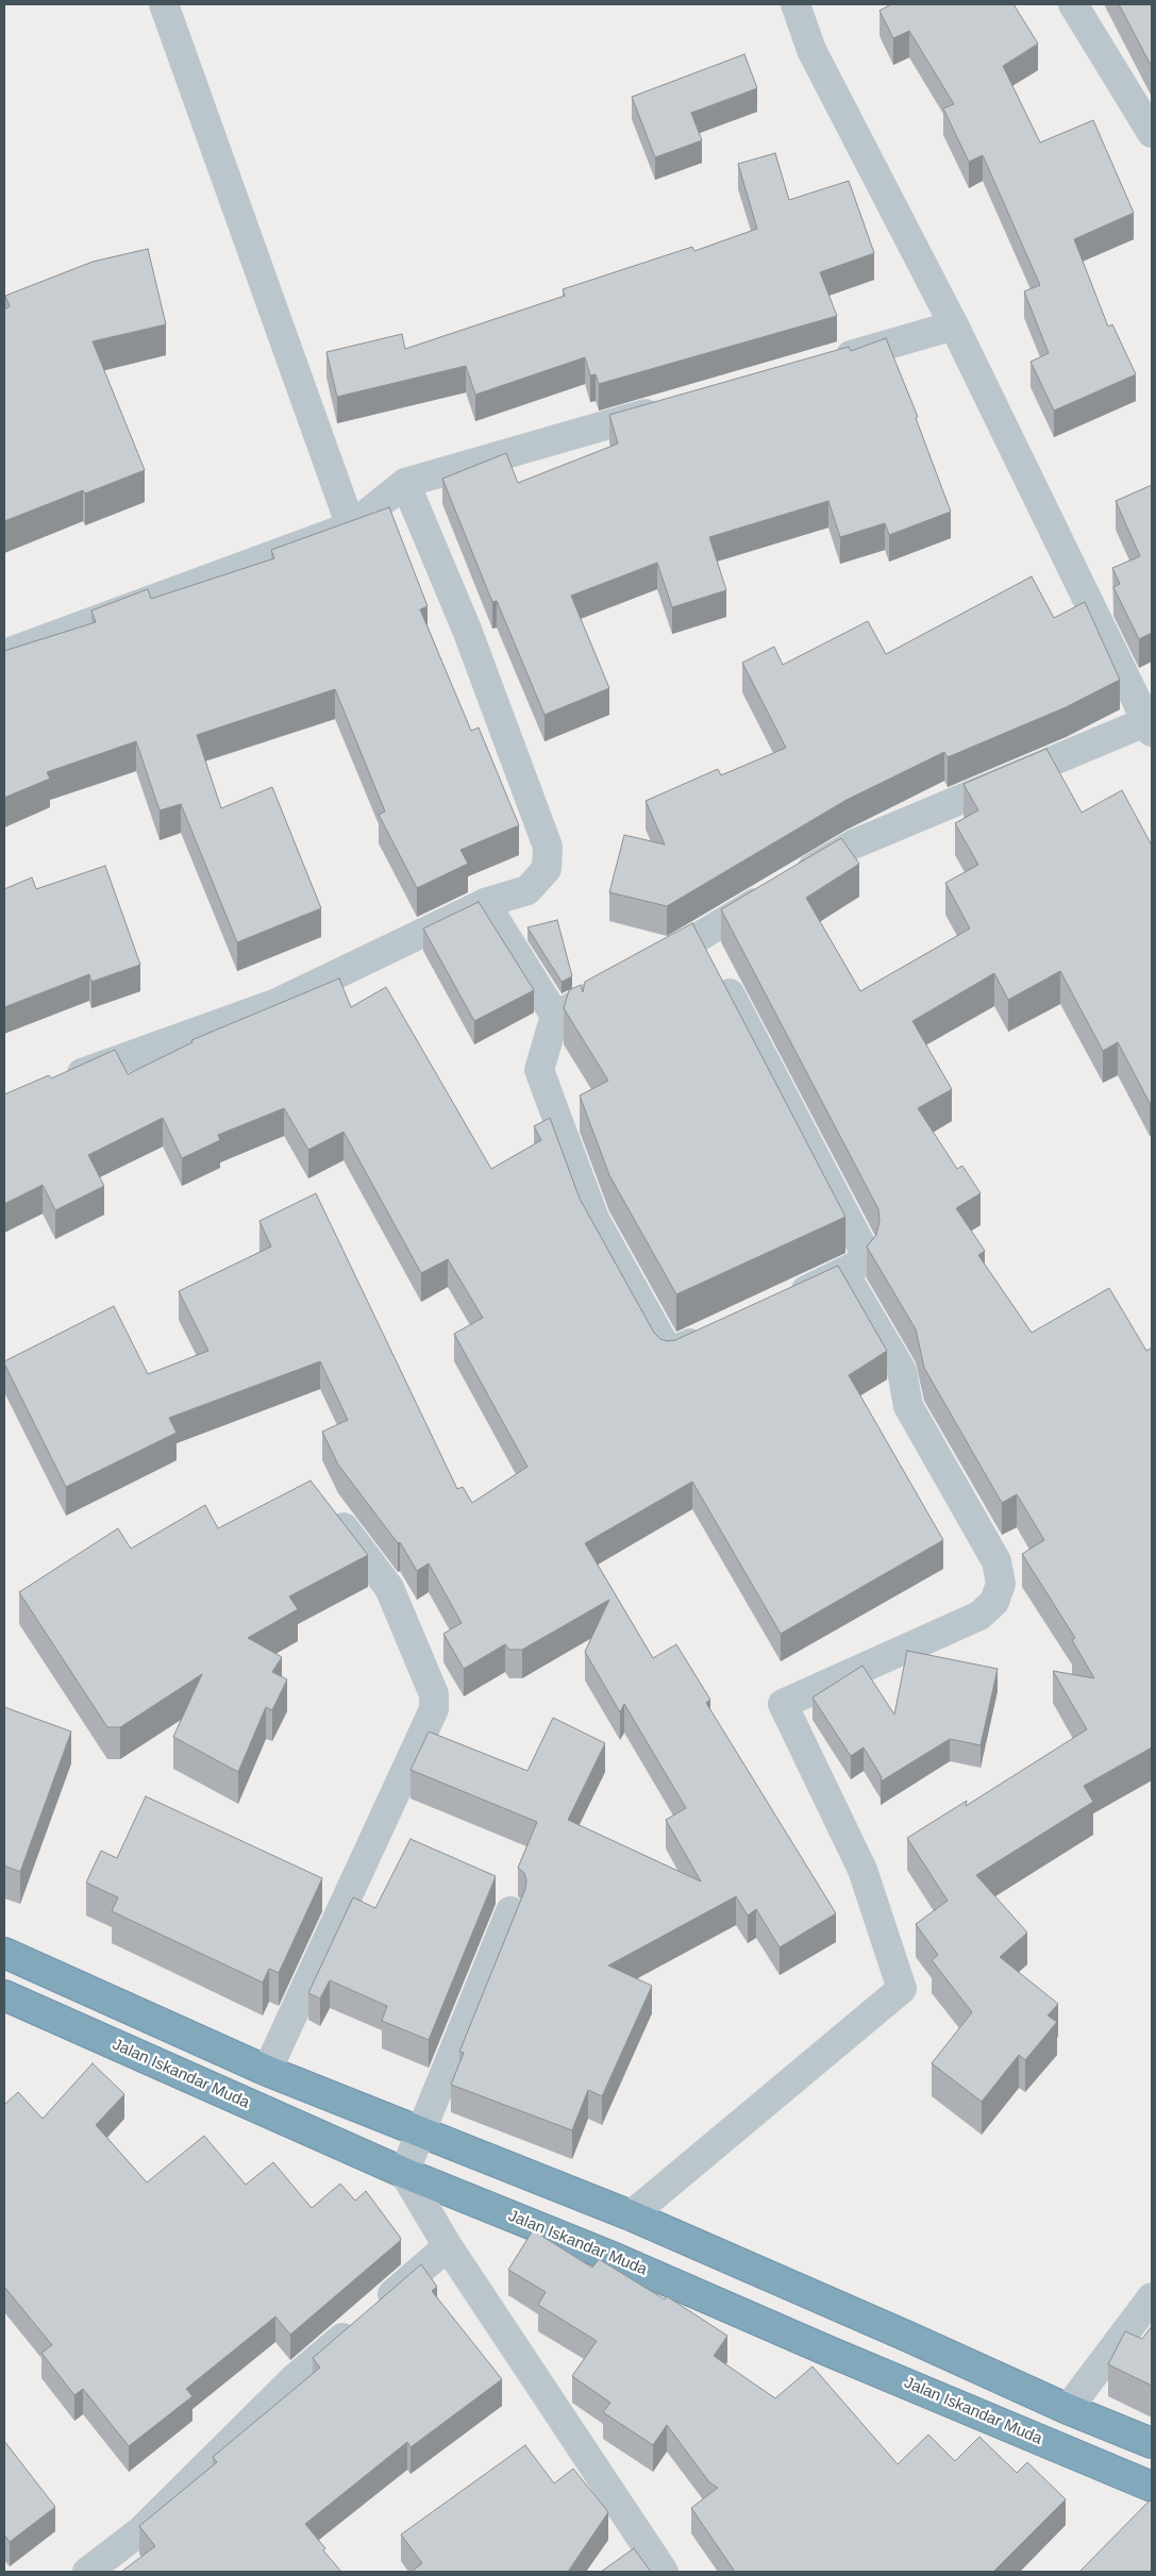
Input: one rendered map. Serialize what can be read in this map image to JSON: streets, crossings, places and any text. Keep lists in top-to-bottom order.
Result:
{
  "streets": {
    "highway": ["Jalan Iskandar Muda"]
  }
}
